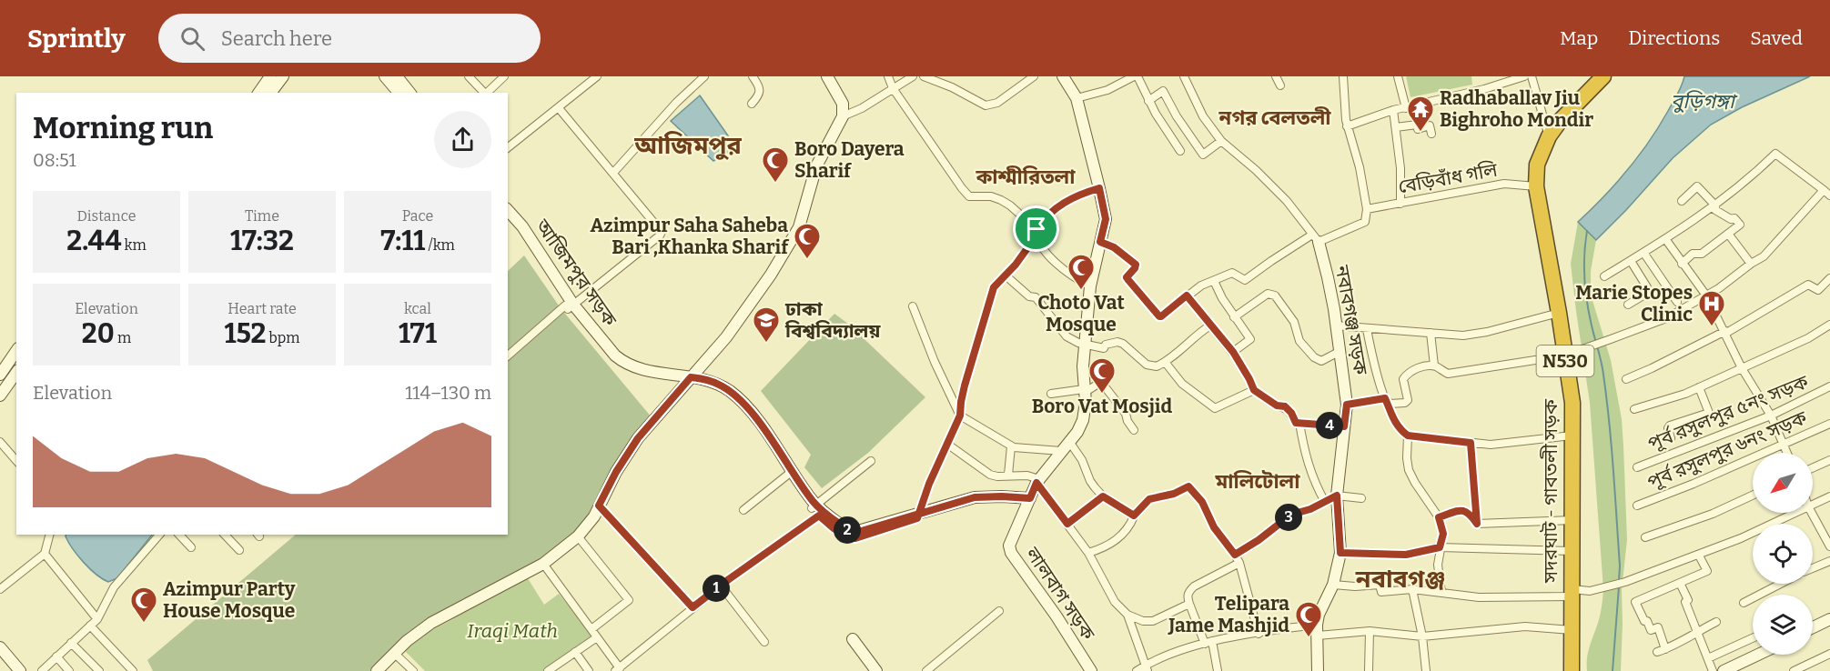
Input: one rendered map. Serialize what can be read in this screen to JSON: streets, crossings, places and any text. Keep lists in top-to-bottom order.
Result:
{
  "streets": {
    "highway": ["N530", "সদরঘাট - গাবতলী সড়ক"],
    "street": [
      "বেড়িবাঁধ গলি",
      "আজিমপুর সড়ক",
      "নবাবগঞ্জ সড়ক",
      "পূর্ব রসুলপুর ৫নং সড়ক",
      "পূর্ব রসুলপুর ৬নং সড়ক",
      "লালবাগ সড়ক"
    ]
  },
  "crossings": [
    ["বেড়িবাঁধ গলি", "সদরঘাট - গাবতলী সড়ক"],
    ["আজিমপুর সড়ক", "লালবাগ সড়ক"]
  ],
  "districts": [
    "নগর বেলতলী",
    "আজিমপুর",
    "কাশ্মীরিতলা",
    "মালিটোলা",
    "নবাবগঞ্জ"
  ],
  "water": ["বুড়িগঙ্গা"],
  "parks": ["Iraqi Math"],
  "places": {
    "temple": ["Radhaballav Jiu Bighroho Mondir"],
    "mosque": [
      "Boro Dayera Sharif",
      "Azimpur Saha Saheba Bari ,Khanka Sharif",
      "Choto Vat Mosque",
      "Boro Vat Mosjid",
      "Azimpur Party House Mosque",
      "Telipara Jame Mashjid"
    ],
    "hospital": ["Marie Stopes Clinic"],
    "school or university": ["ঢাকা বিশ্ববিদ্যালয়"]
  },
  "north": "bottom left",
  "page": {
    "header": "Sprintly",
    "search": "Search here",
    "nav": ["Map", "Directions", "Saved"],
    "heading": ["Morning run", "08:51"],
    "stats": [
      ["Distance", "2.44 km"],
      ["Time", "17:32"],
      ["Pace", "7:11 /km"],
      ["Elevation", "20 m"],
      ["Heart rate", "152 bpm"],
      ["kcal", "171"]
    ],
    "chart": ["Elevation", "114–130 m"],
    "pins": [
      "4",
      "3",
      "2",
      "1"
    ]
  }
}
